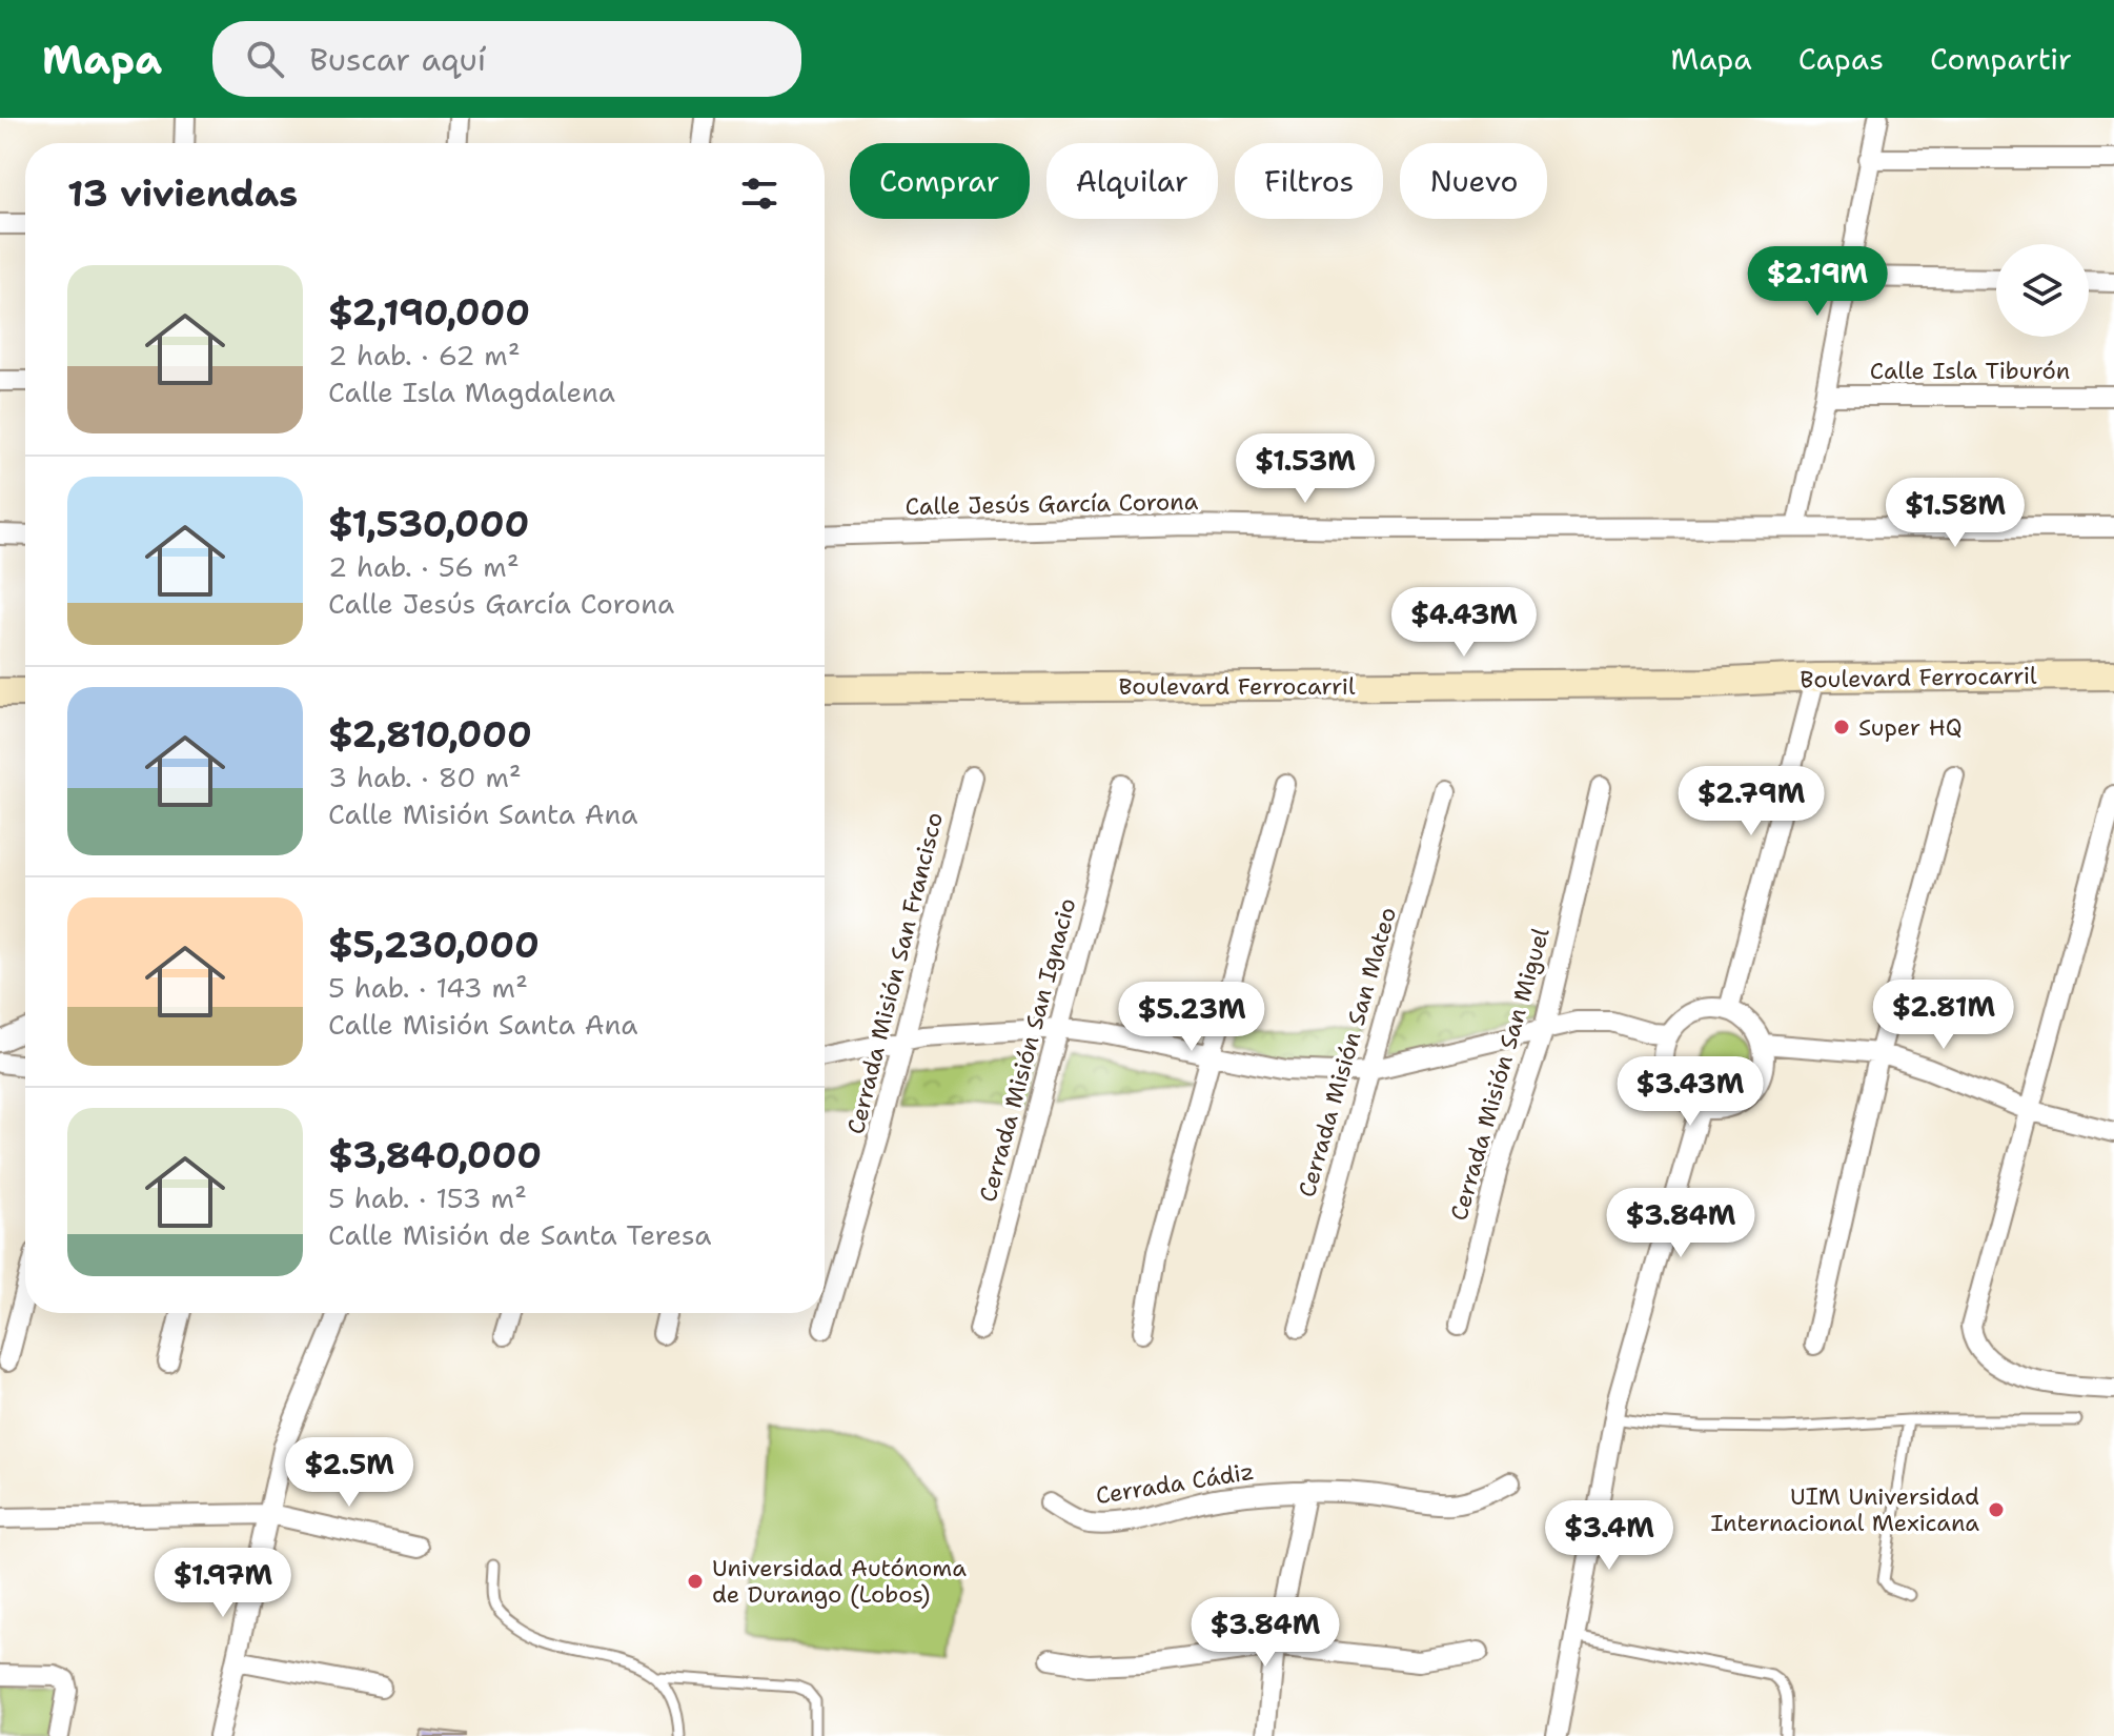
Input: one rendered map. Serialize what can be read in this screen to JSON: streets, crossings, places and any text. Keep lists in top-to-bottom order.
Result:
{
  "streets": {
    "main road": ["Boulevard Ferrocarril"],
    "street": [
      "Calle Isla Tiburón",
      "Calle Jesús García Corona",
      "Cerrada Misión San Francisco",
      "Cerrada Misión San Ignacio",
      "Cerrada Misión San Mateo",
      "Cerrada Misión San Miguel",
      "Cerrada Cádiz"
    ]
  },
  "places": ["Super HQ", "UIM Universidad Internacional Mexicana", "Universidad Autónoma de Durango (Lobos)"],
  "page": {
    "header": "Mapa",
    "search": "Buscar aquí",
    "nav": ["Mapa", "Capas", "Compartir"],
    "chip": [
      "Comprar",
      "Alquilar",
      "Filtros",
      "Nuevo"
    ],
    "heading": "13 viviendas",
    "list": [
      {
        "name": "$2,190,000",
        "note": "2 hab. · 62 m² · Calle Isla Magdalena"
      },
      {
        "name": "$1,530,000",
        "note": "2 hab. · 56 m² · Calle Jesús García Corona"
      },
      {
        "name": "$2,810,000",
        "note": "3 hab. · 80 m² · Calle Misión Santa Ana"
      },
      {
        "name": "$5,230,000",
        "note": "5 hab. · 143 m² · Calle Misión Santa Ana"
      },
      {
        "name": "$3,840,000",
        "note": "5 hab. · 153 m² · Calle Misión de Santa Teresa"
      }
    ],
    "price": [
      "$2.19M",
      "$1.53M",
      "$1.58M",
      "$4.43M",
      "$2.79M",
      "$2.81M",
      "$5.23M",
      "$3.43M",
      "$3.84M",
      "$2.5M",
      "$3.4M",
      "$1.97M",
      "$3.84M"
    ]
  }
}
